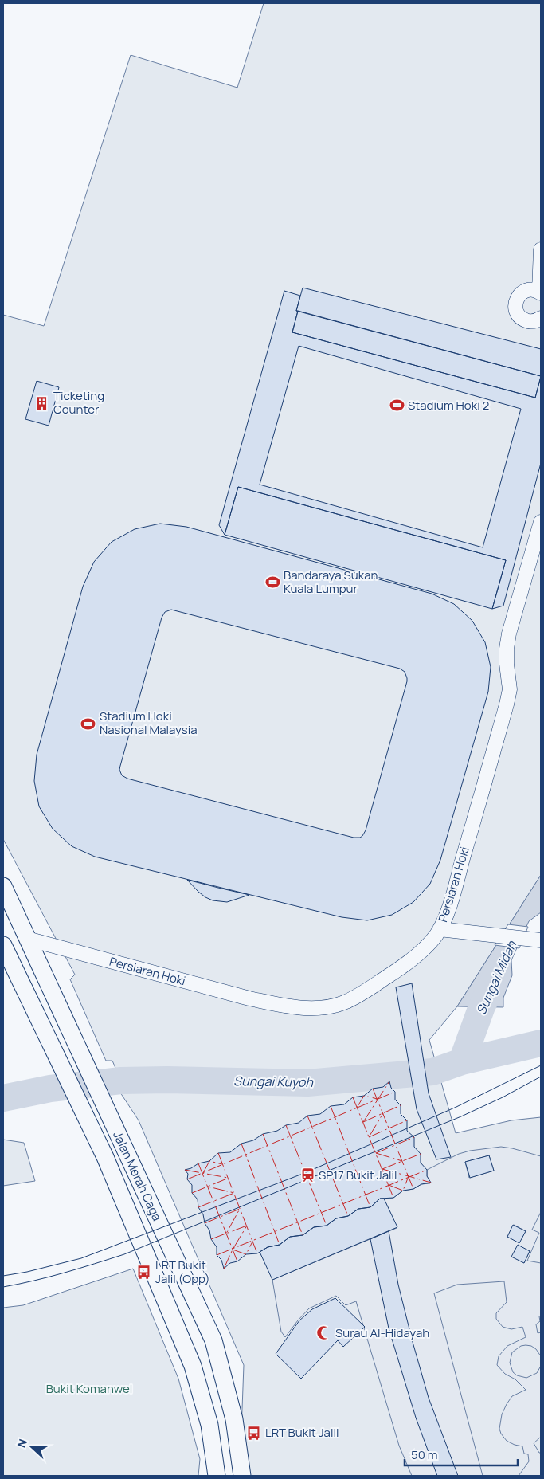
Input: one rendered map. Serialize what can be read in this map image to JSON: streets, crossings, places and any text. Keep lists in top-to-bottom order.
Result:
{
  "streets": {
    "street": ["Persiaran Hoki", "Jalan Merah Caga"]
  },
  "crossings": [
    ["Persiaran Hoki", "Jalan Merah Caga"]
  ],
  "water": ["Sungai Midah", "Sungai Kuyoh"],
  "parks": ["Bukit Komanwel"],
  "places": {
    "building": ["Ticketing Counter"],
    "sports": ["Stadium Hoki 2", "Bandaraya Sukan Kuala Lumpur", "Stadium Hoki Nasional Malaysia"],
    "station": ["SP17 Bukit Jalil"],
    "bus stop": ["LRT Bukit Jalil (Opp)", "LRT Bukit Jalil"],
    "mosque": ["Surau Al-Hidayah"]
  },
  "scale_bar": "50 m",
  "north": "left"
}
